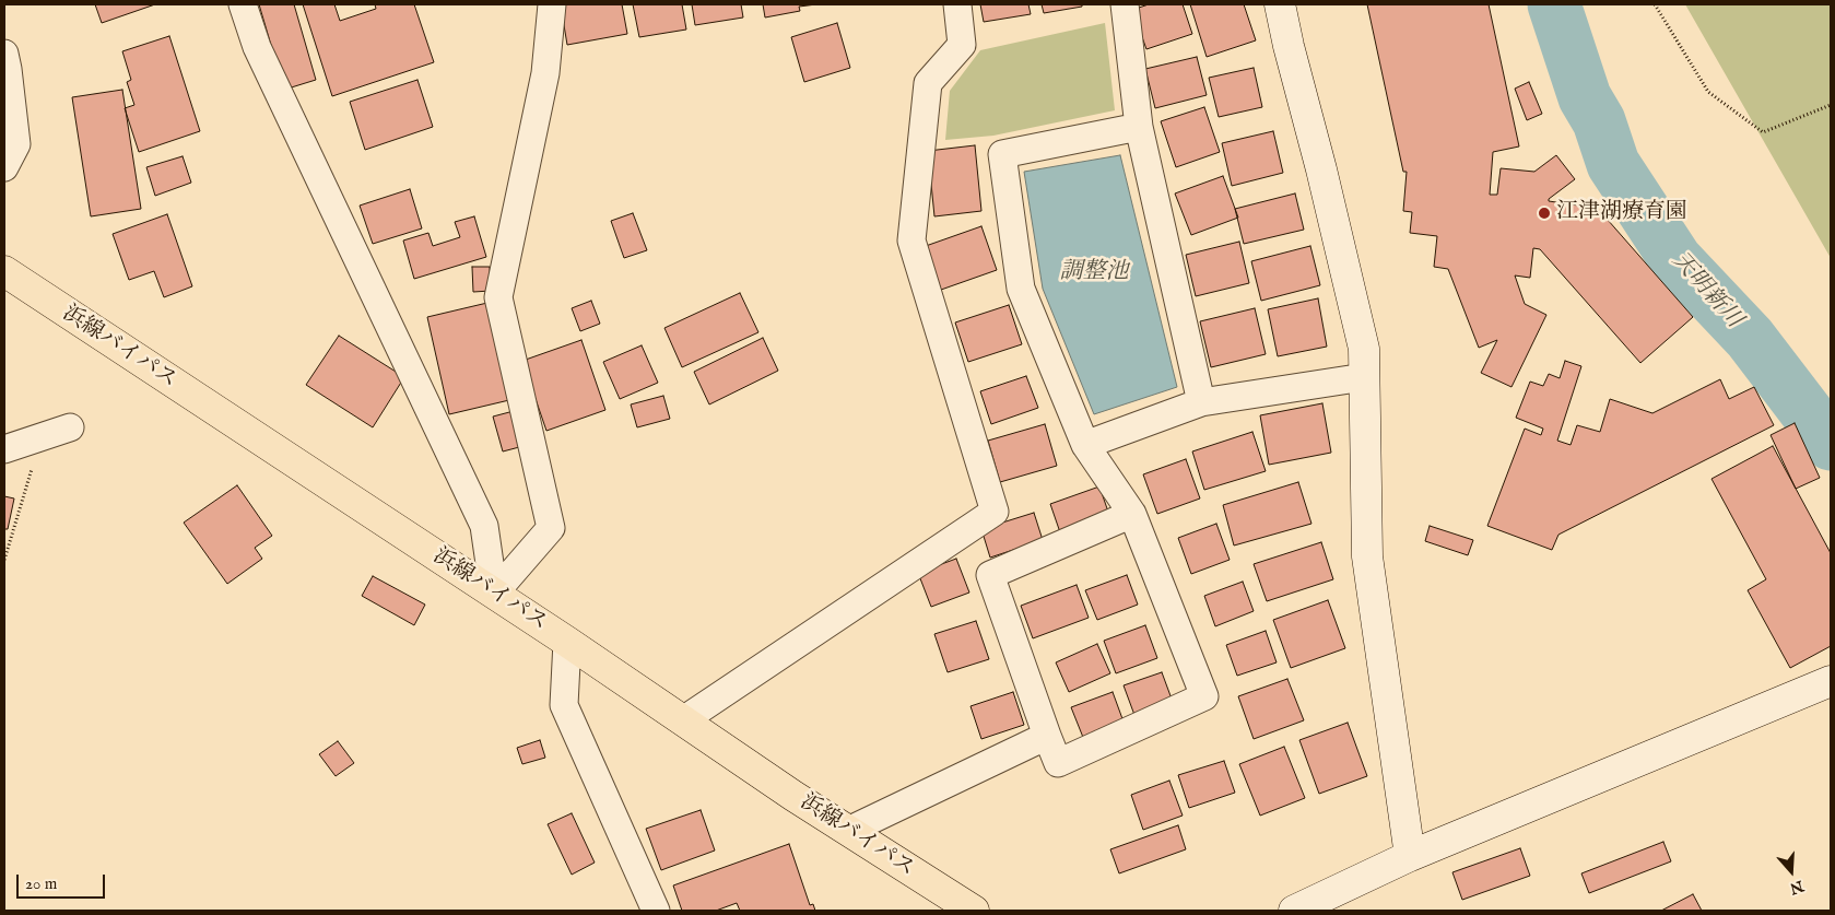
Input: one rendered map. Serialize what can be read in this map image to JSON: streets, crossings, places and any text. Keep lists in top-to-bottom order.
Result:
{
  "streets": {
    "highway": ["浜線バイパス"]
  },
  "water": ["調整池", "天明新川"],
  "places": ["江津湖療育園"],
  "scale_bar": "20 m",
  "north": "bottom"
}
